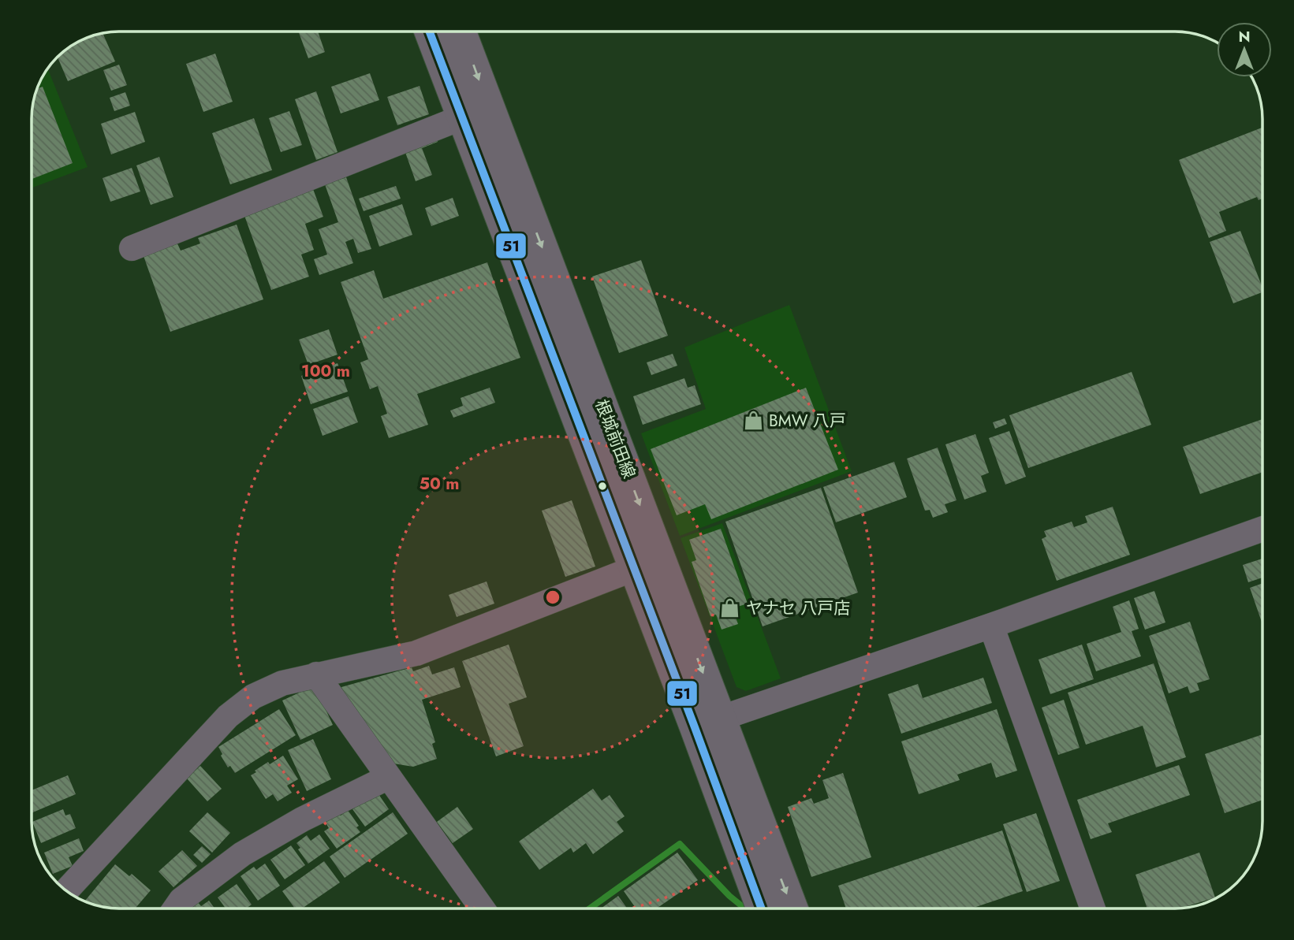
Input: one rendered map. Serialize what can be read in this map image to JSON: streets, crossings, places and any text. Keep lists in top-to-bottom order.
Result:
{
  "streets": {
    "street": ["根城前田線"]
  },
  "places": {
    "shop": ["BMW 八戸", "ヤナセ 八戸店"]
  },
  "lines": ["transit line 51"],
  "north": "top",
  "rings": ["100 m", "50 m"]
}
